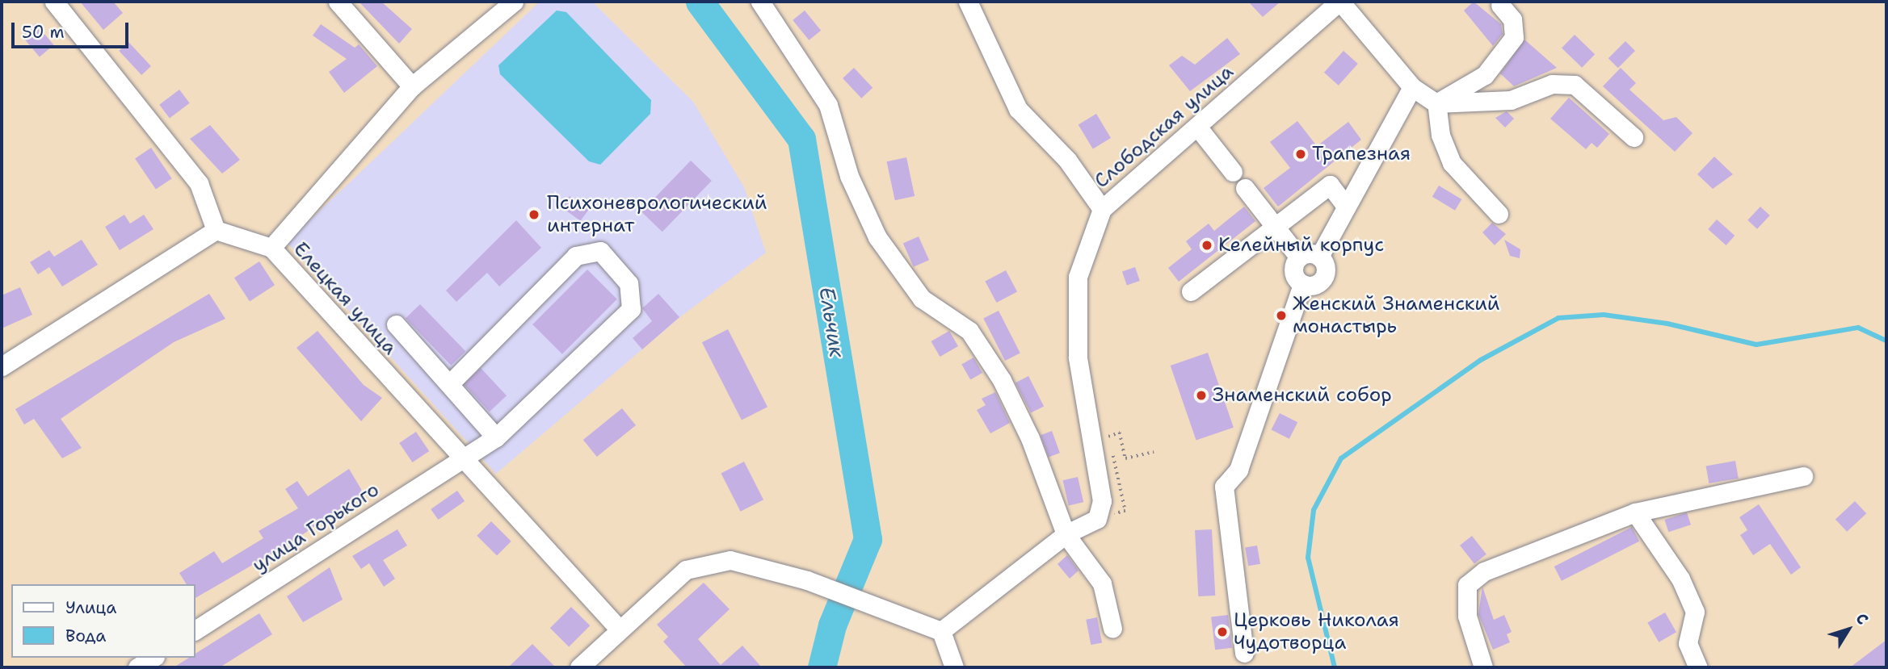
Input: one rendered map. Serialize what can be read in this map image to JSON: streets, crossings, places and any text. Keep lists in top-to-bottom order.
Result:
{
  "streets": {
    "street": ["Слободская улица", "Елецкая улица", "улица Горького"]
  },
  "crossings": [
    ["Елецкая улица", "улица Горького"]
  ],
  "water": ["Ельчик"],
  "places": [
    "Трапезная",
    "Психоневрологический интернат",
    "Келейный корпус",
    "Женский Знаменский монастырь",
    "Знаменский собор",
    "Церковь Николая Чудотворца"
  ],
  "legend": ["Улица", "Вода"],
  "scale_bar": "50 m",
  "north": "top right"
}
